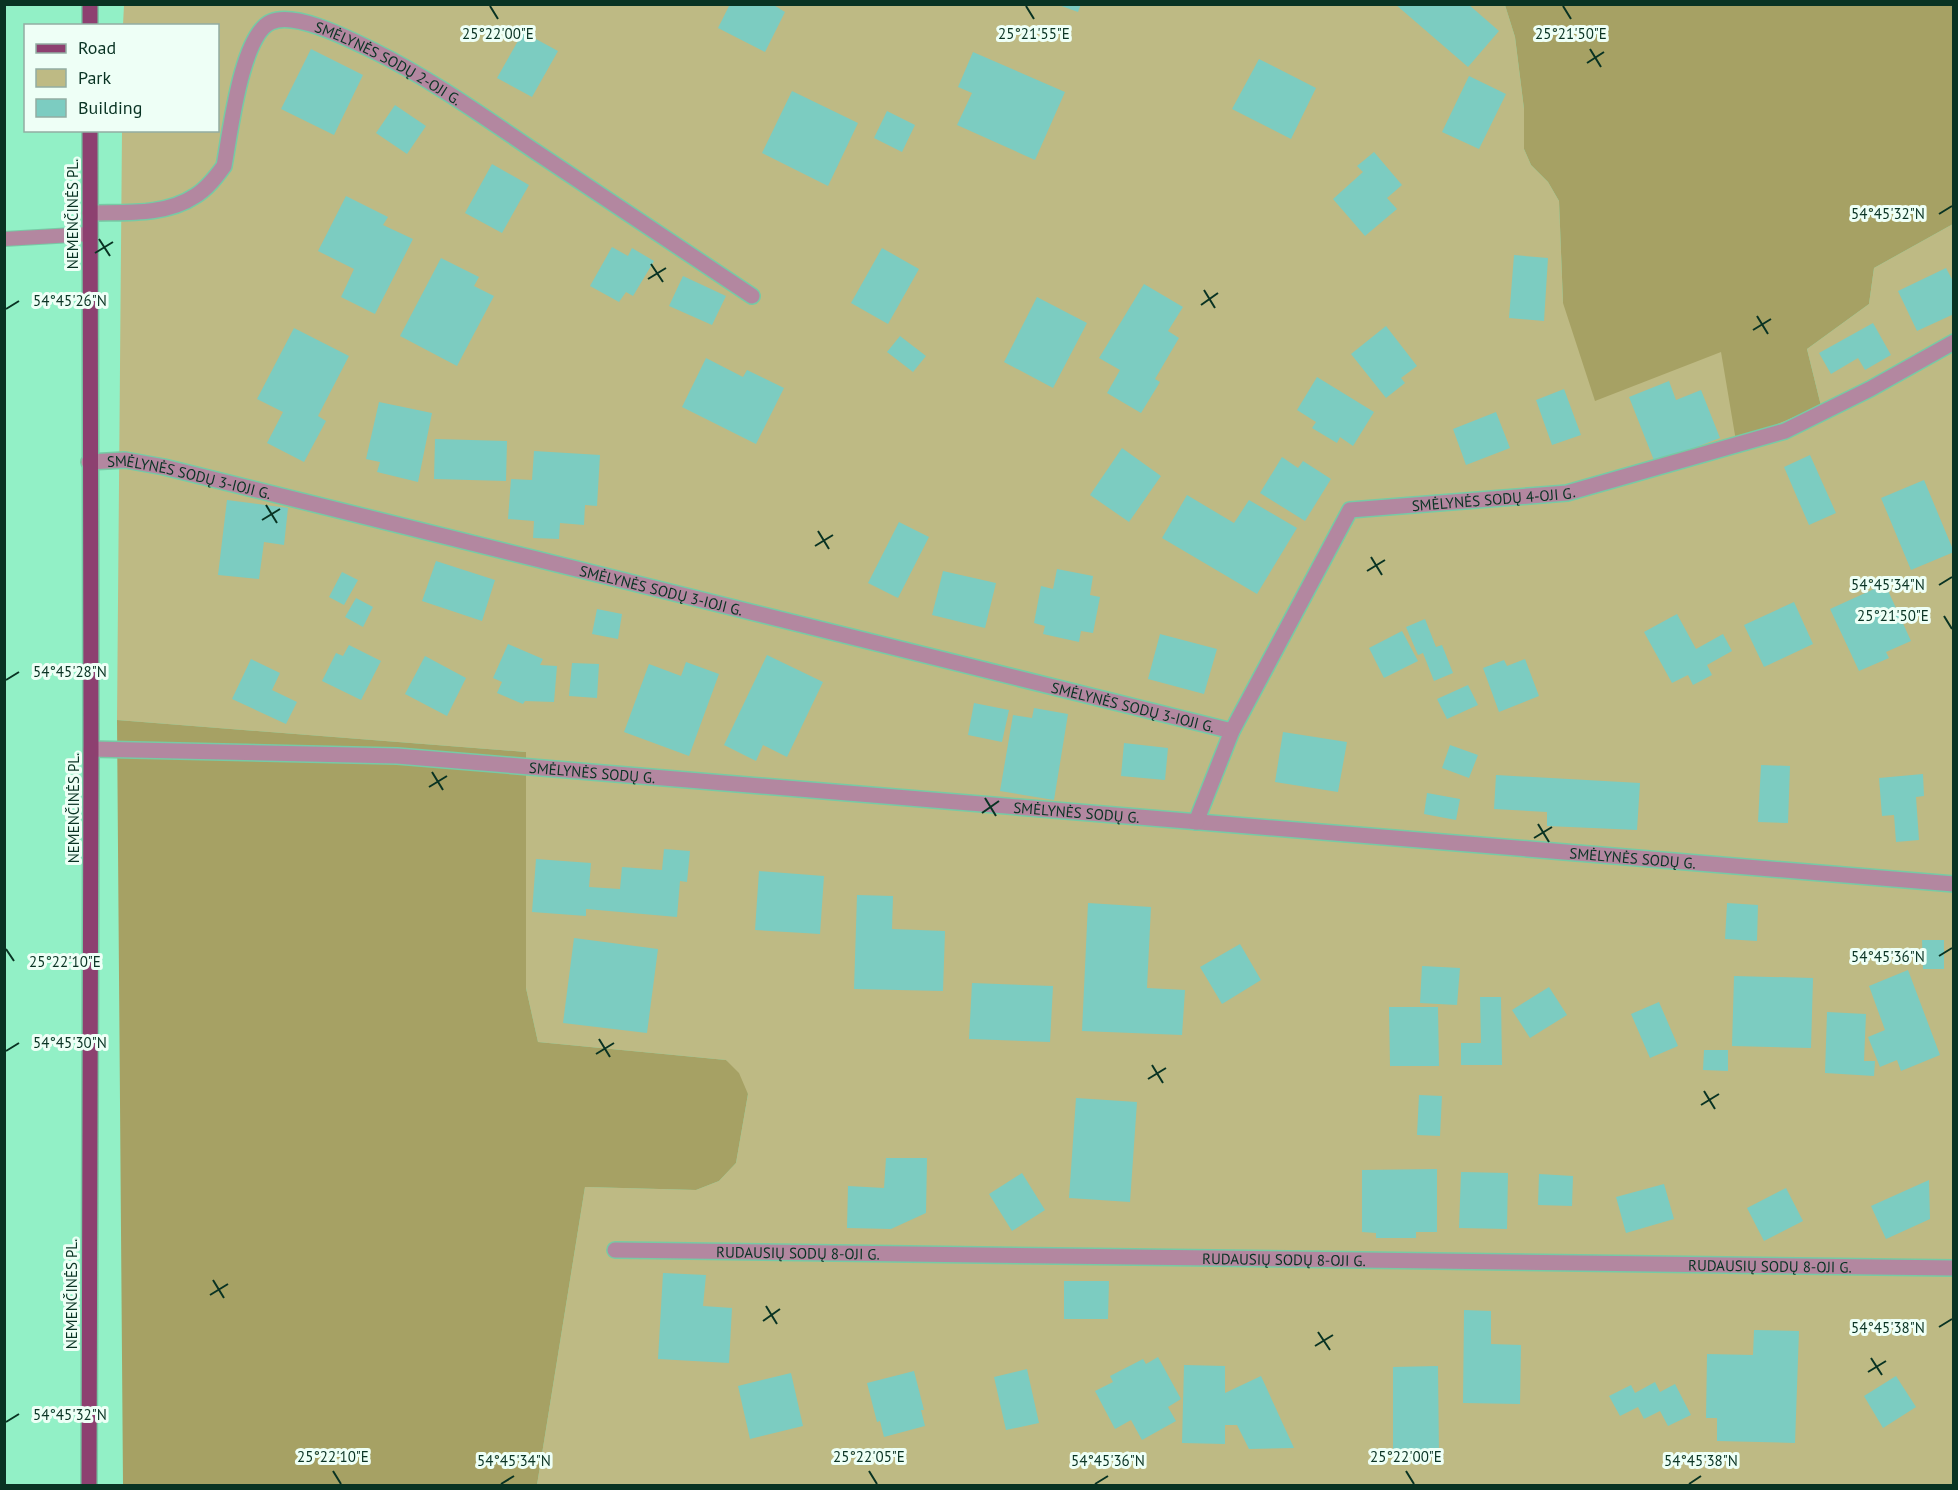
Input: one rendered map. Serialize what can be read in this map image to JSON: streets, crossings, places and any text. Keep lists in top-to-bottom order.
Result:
{
  "streets": {
    "main road": ["NEMENČINĖS PL."],
    "street": [
      "SMĖLYNĖS SODŲ 2-OJI G.",
      "SMĖLYNĖS SODŲ 3-IOJI G.",
      "SMĖLYNĖS SODŲ 4-OJI G.",
      "SMĖLYNĖS SODŲ G.",
      "RUDAUSIŲ SODŲ 8-OJI G."
    ]
  },
  "crossings": [
    ["SMĖLYNĖS SODŲ 2-OJI G.", "NEMENČINĖS PL."],
    ["NEMENČINĖS PL.", "SMĖLYNĖS SODŲ 3-IOJI G."],
    ["NEMENČINĖS PL.", "SMĖLYNĖS SODŲ G."],
    ["SMĖLYNĖS SODŲ 3-IOJI G.", "SMĖLYNĖS SODŲ 4-OJI G."],
    ["SMĖLYNĖS SODŲ 4-OJI G.", "SMĖLYNĖS SODŲ G."]
  ],
  "legend": ["Road", "Park", "Building"],
  "coordinates": [
    "25°22'00\"E",
    "25°21'55\"E",
    "25°21'50\"E",
    "54°45'32\"N",
    "54°45'26\"N",
    "54°45'34\"N",
    "54°45'28\"N",
    "54°45'36\"N",
    "25°22'10\"E",
    "54°45'30\"N",
    "54°45'38\"N",
    "25°22'05\"E"
  ]
}
